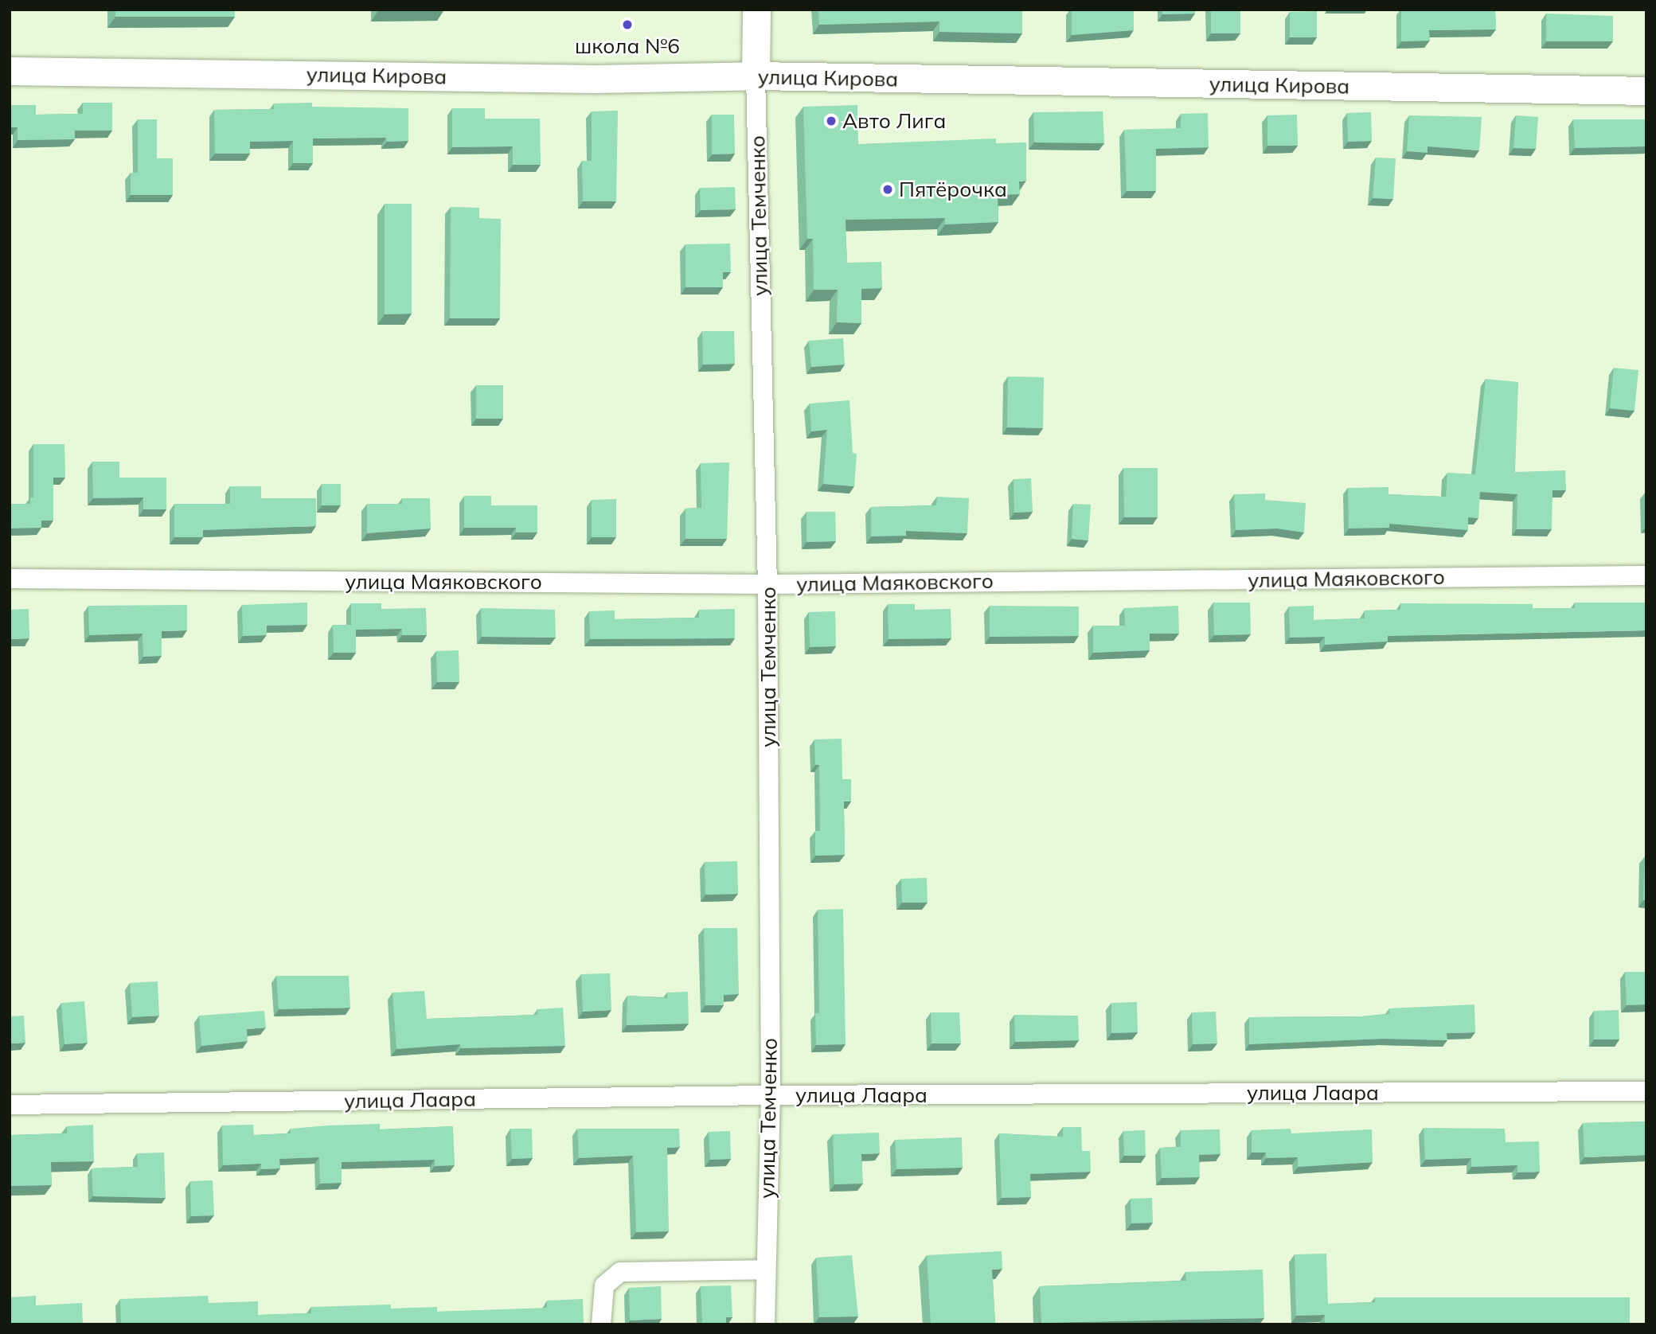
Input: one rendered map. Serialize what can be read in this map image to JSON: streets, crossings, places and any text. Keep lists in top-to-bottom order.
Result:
{
  "streets": {
    "main road": ["улица Кирова", "улица Темченко"],
    "street": ["улица Маяковского", "улица Лаара"]
  },
  "crossings": [
    ["улица Кирова", "улица Темченко"],
    ["улица Темченко", "улица Маяковского"],
    ["улица Темченко", "улица Лаара"]
  ],
  "places": ["школа №6", "Авто Лига", "Пятёрочка"]
}
